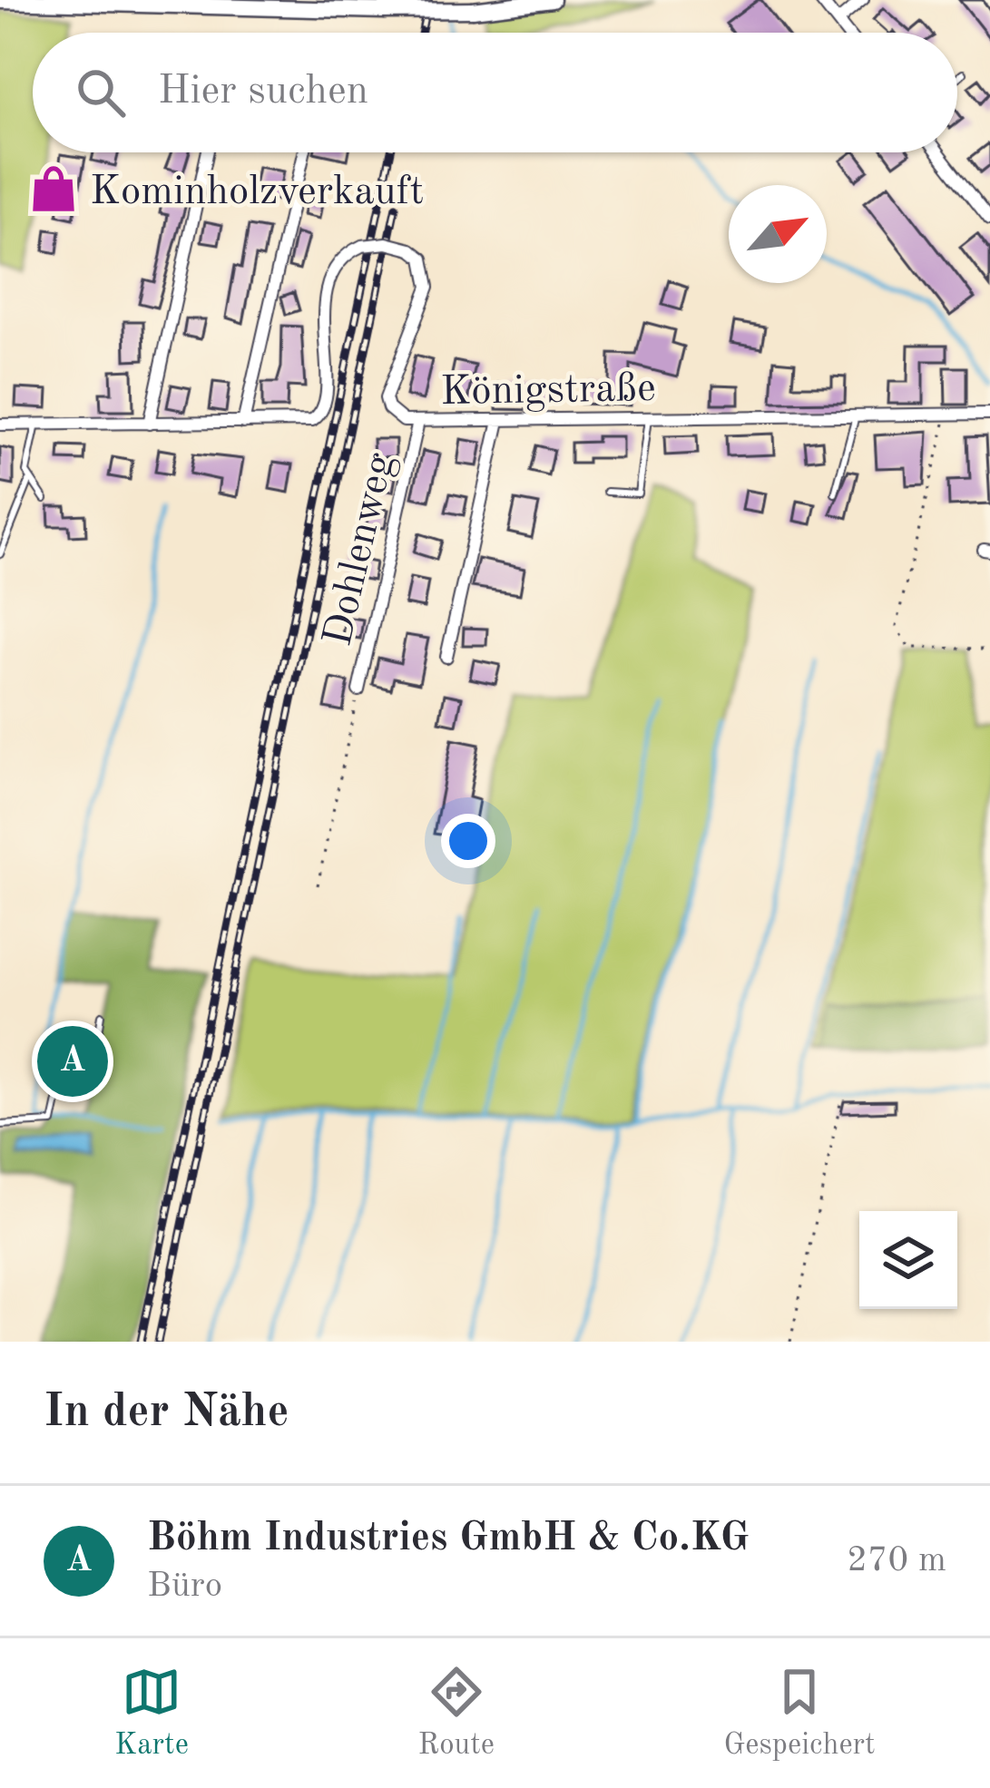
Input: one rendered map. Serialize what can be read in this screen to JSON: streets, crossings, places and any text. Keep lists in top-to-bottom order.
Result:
{
  "streets": {
    "street": ["Königstraße", "Dohlenweg"]
  },
  "crossings": [
    ["Königstraße", "Dohlenweg"]
  ],
  "places": {
    "shop": ["Kominholzverkauft"]
  },
  "north": "top right",
  "page": {
    "search": "Hier suchen",
    "pins": "A",
    "heading": "In der Nähe",
    "list": [
      {
        "mark": "A",
        "name": "Böhm Industries GmbH & Co.KG",
        "note": "Büro",
        "value": "270 m"
      }
    ],
    "nav": ["Karte", "Route", "Gespeichert"]
  }
}
